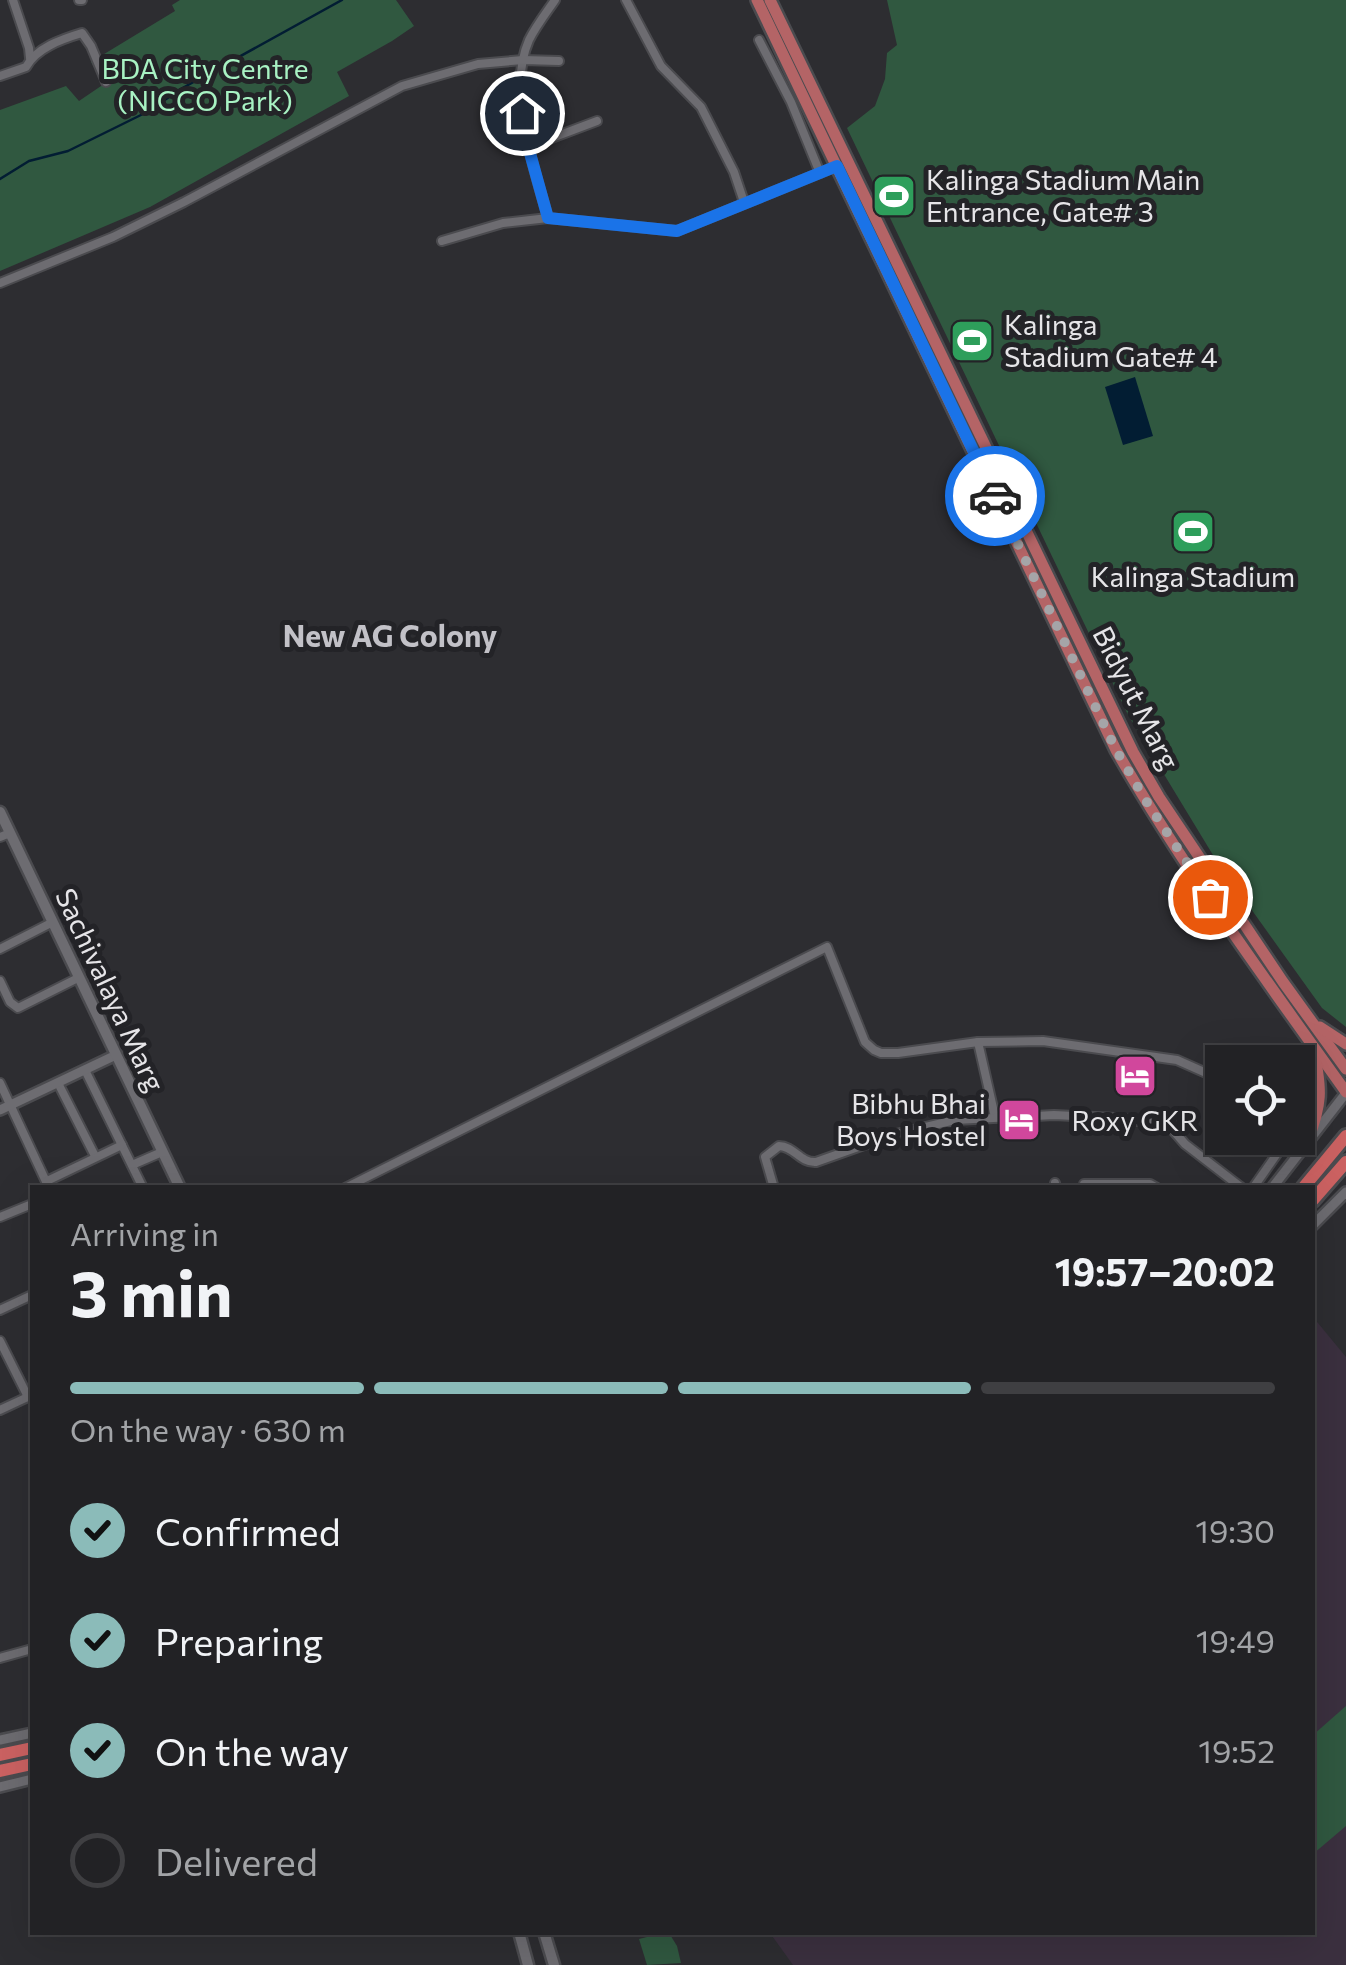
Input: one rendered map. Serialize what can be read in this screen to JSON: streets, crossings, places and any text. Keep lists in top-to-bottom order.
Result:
{
  "streets": {
    "main road": ["Bidyut Marg", "Sachivalaya Marg"]
  },
  "districts": ["New AG Colony"],
  "parks": ["BDA City Centre (NICCO Park)"],
  "places": {
    "sports": ["Kalinga Stadium Main Entrance, Gate# 3", "Kalinga Stadium Gate# 4", "Kalinga Stadium"],
    "hotel": ["Roxy GKR", "Bibhu Bhai Boys Hostel"]
  },
  "page": {
    "heading": ["3 min", "Arriving in", "19:57–20:02"],
    "bar": "On the way · 630 m",
    "list": [
      ["Confirmed", "19:30"],
      ["Preparing", "19:49"],
      ["On the way", "19:52"],
      "Delivered"
    ]
  }
}
